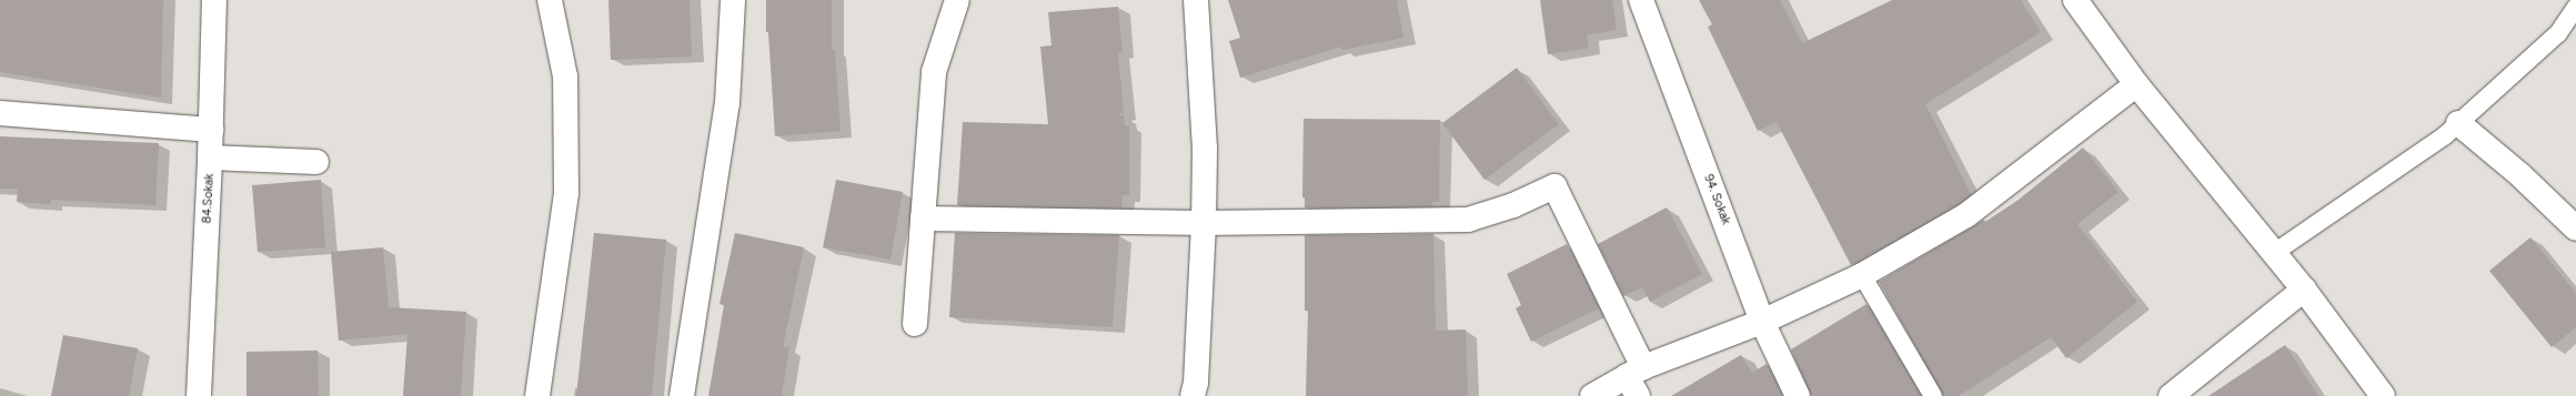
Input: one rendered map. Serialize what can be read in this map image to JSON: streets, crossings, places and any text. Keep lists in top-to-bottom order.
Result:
{
  "streets": {
    "street": ["84.Sokak", "94. Sokak"]
  }
}
